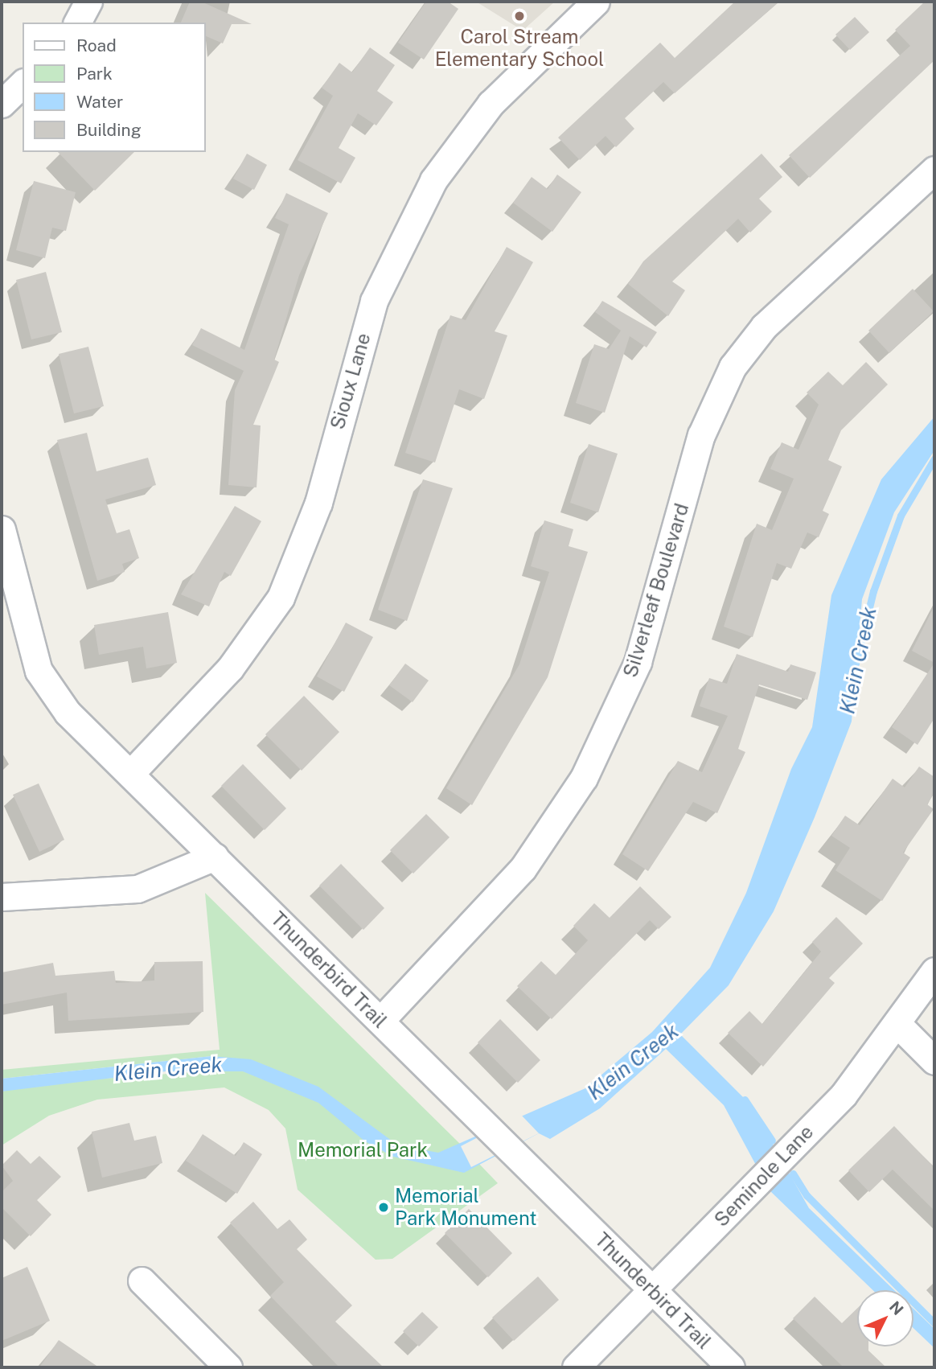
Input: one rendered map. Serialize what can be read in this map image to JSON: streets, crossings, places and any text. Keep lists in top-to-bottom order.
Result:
{
  "streets": {
    "street": [
      "Sioux Lane",
      "Silverleaf Boulevard",
      "Thunderbird Trail",
      "Seminole Lane"
    ]
  },
  "crossings": [
    ["Sioux Lane", "Thunderbird Trail"],
    ["Silverleaf Boulevard", "Thunderbird Trail"],
    ["Thunderbird Trail", "Seminole Lane"]
  ],
  "water": ["Klein Creek"],
  "parks": ["Memorial Park"],
  "places": ["Carol Stream Elementary School", "Memorial Park Monument"],
  "legend": [
    "Road",
    "Park",
    "Water",
    "Building"
  ],
  "north": "top right"
}
